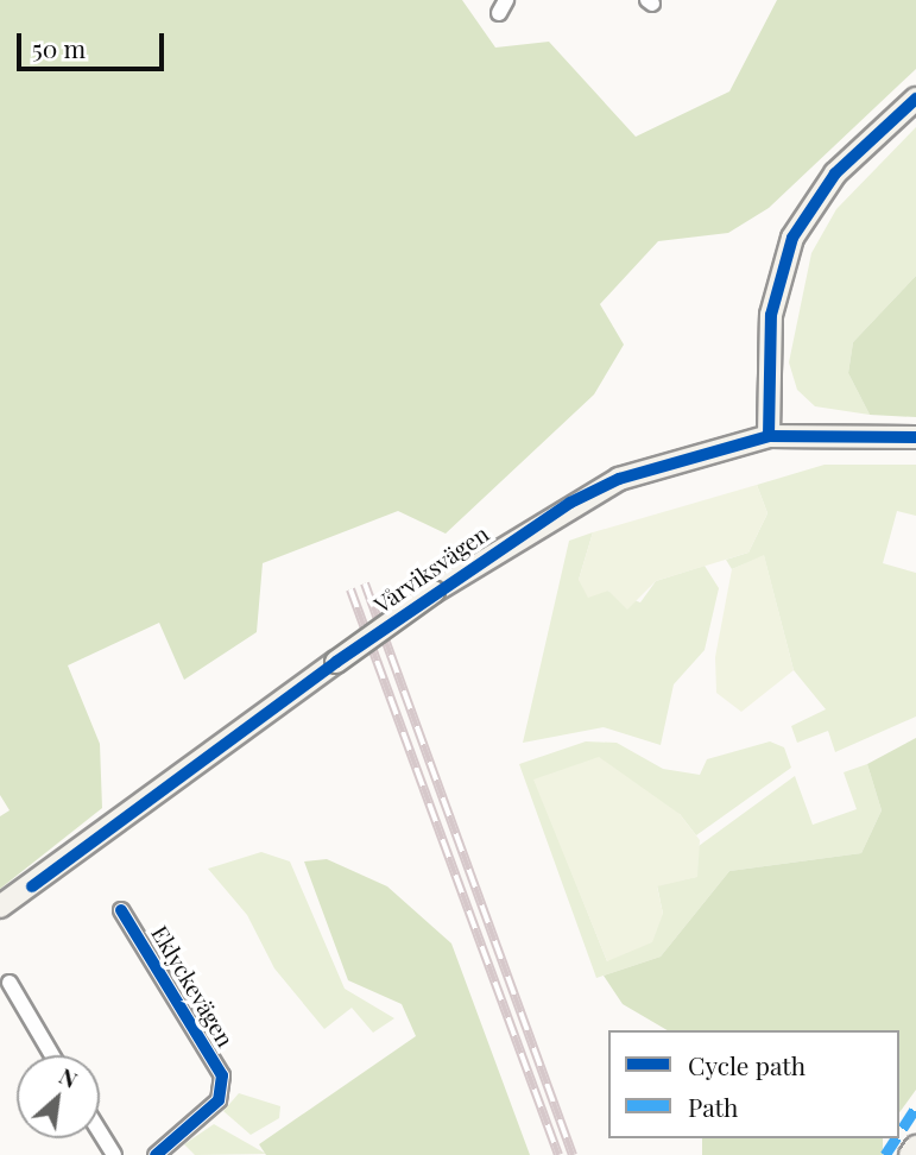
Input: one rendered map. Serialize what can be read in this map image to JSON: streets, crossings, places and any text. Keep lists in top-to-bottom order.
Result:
{
  "streets": {
    "street": ["Vårviksvägen", "Eklyckevägen"]
  },
  "legend": ["Cycle path", "Path"],
  "scale_bar": "50 m",
  "north": "top right"
}
